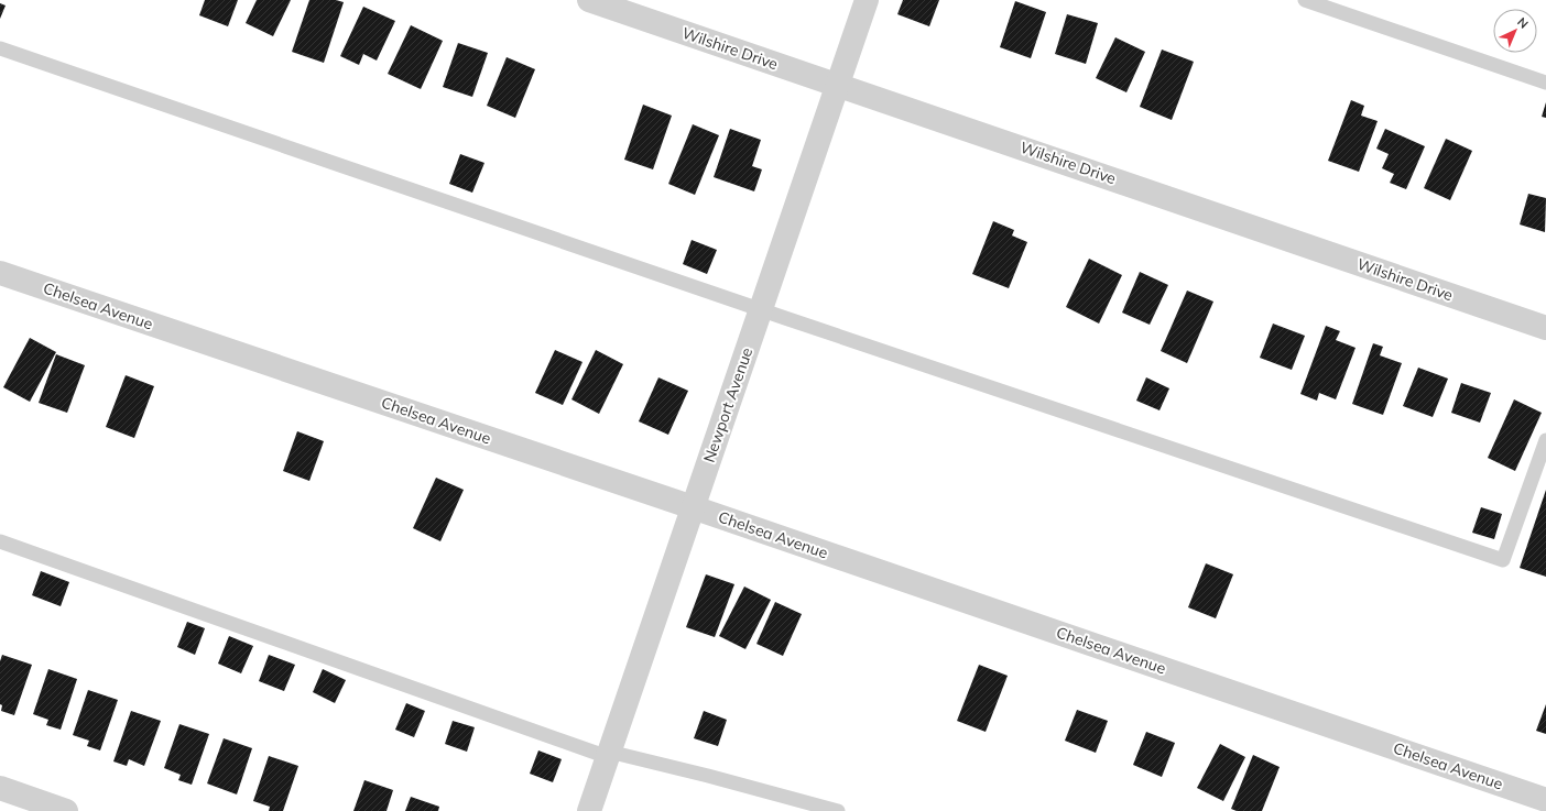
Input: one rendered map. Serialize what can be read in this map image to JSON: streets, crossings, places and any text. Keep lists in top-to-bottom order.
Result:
{
  "streets": {
    "street": ["Wilshire Drive", "Chelsea Avenue", "Newport Avenue"]
  },
  "crossings": [
    ["Wilshire Drive", "Newport Avenue"],
    ["Chelsea Avenue", "Newport Avenue"]
  ],
  "north": "top right"
}
